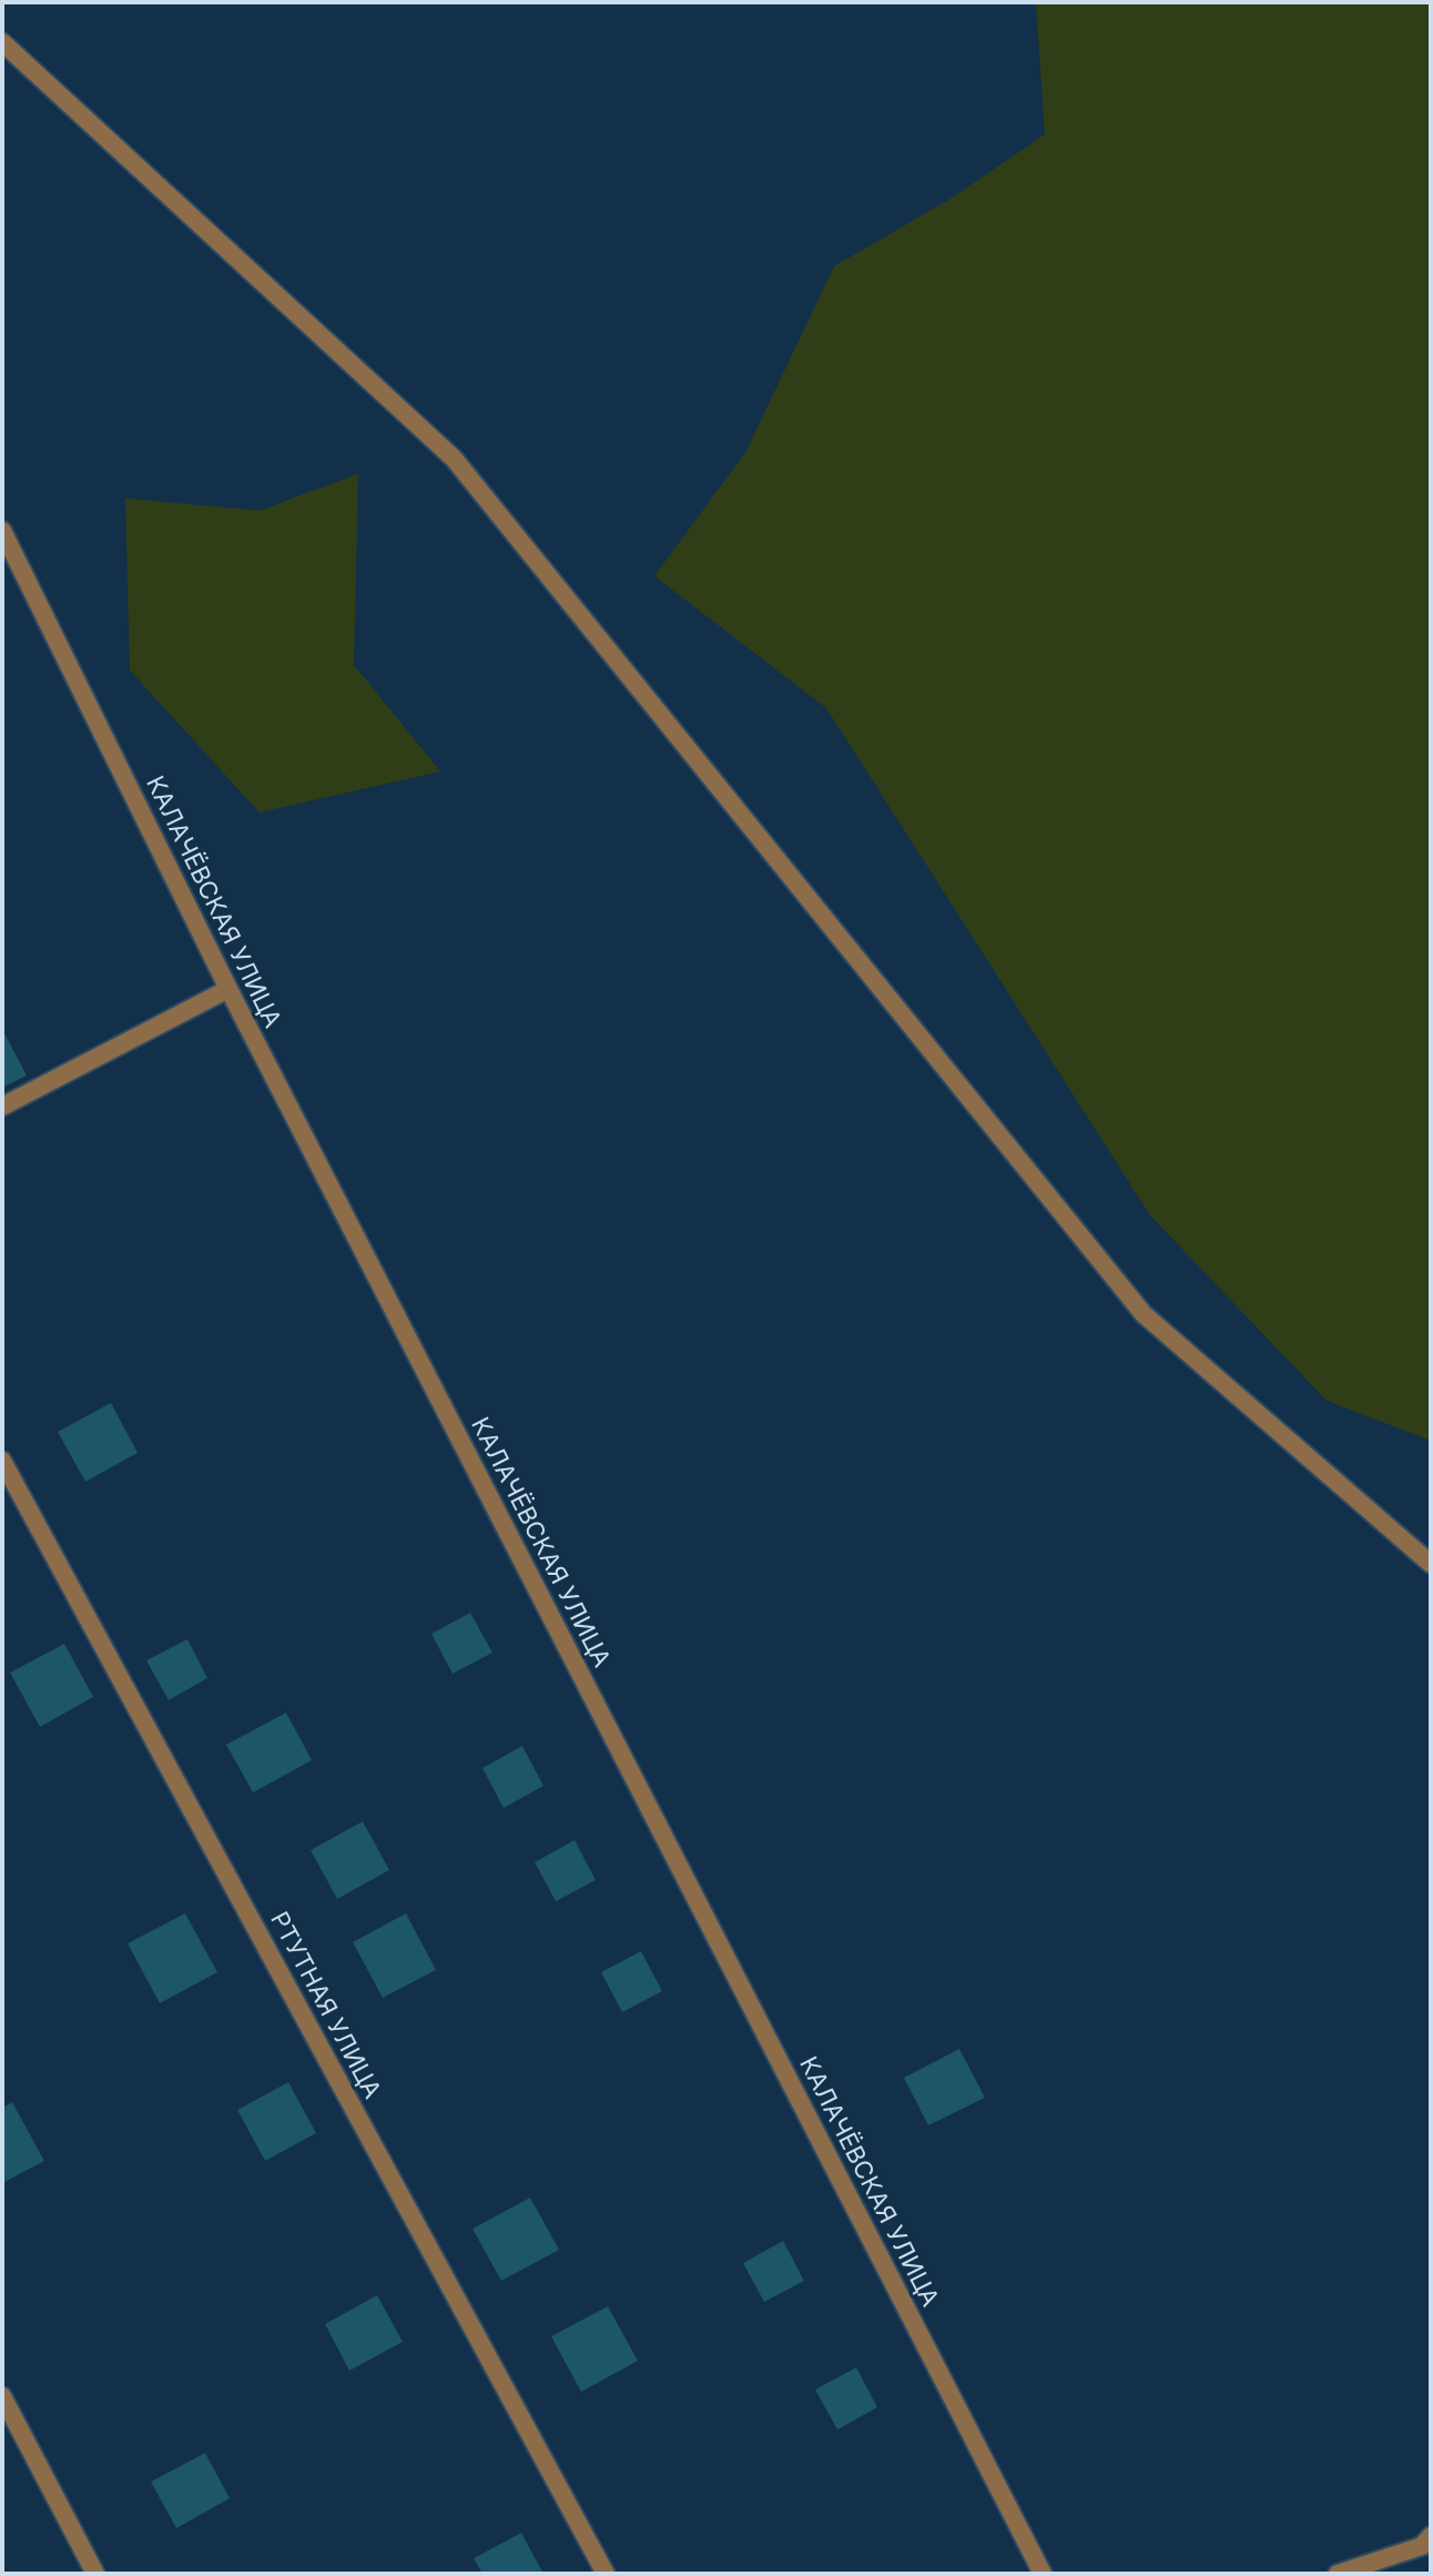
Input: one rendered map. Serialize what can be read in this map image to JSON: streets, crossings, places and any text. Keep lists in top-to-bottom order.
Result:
{
  "streets": {
    "street": ["КАЛАЧЁВСКАЯ УЛИЦА", "РТУТНАЯ УЛИЦА"]
  }
}
